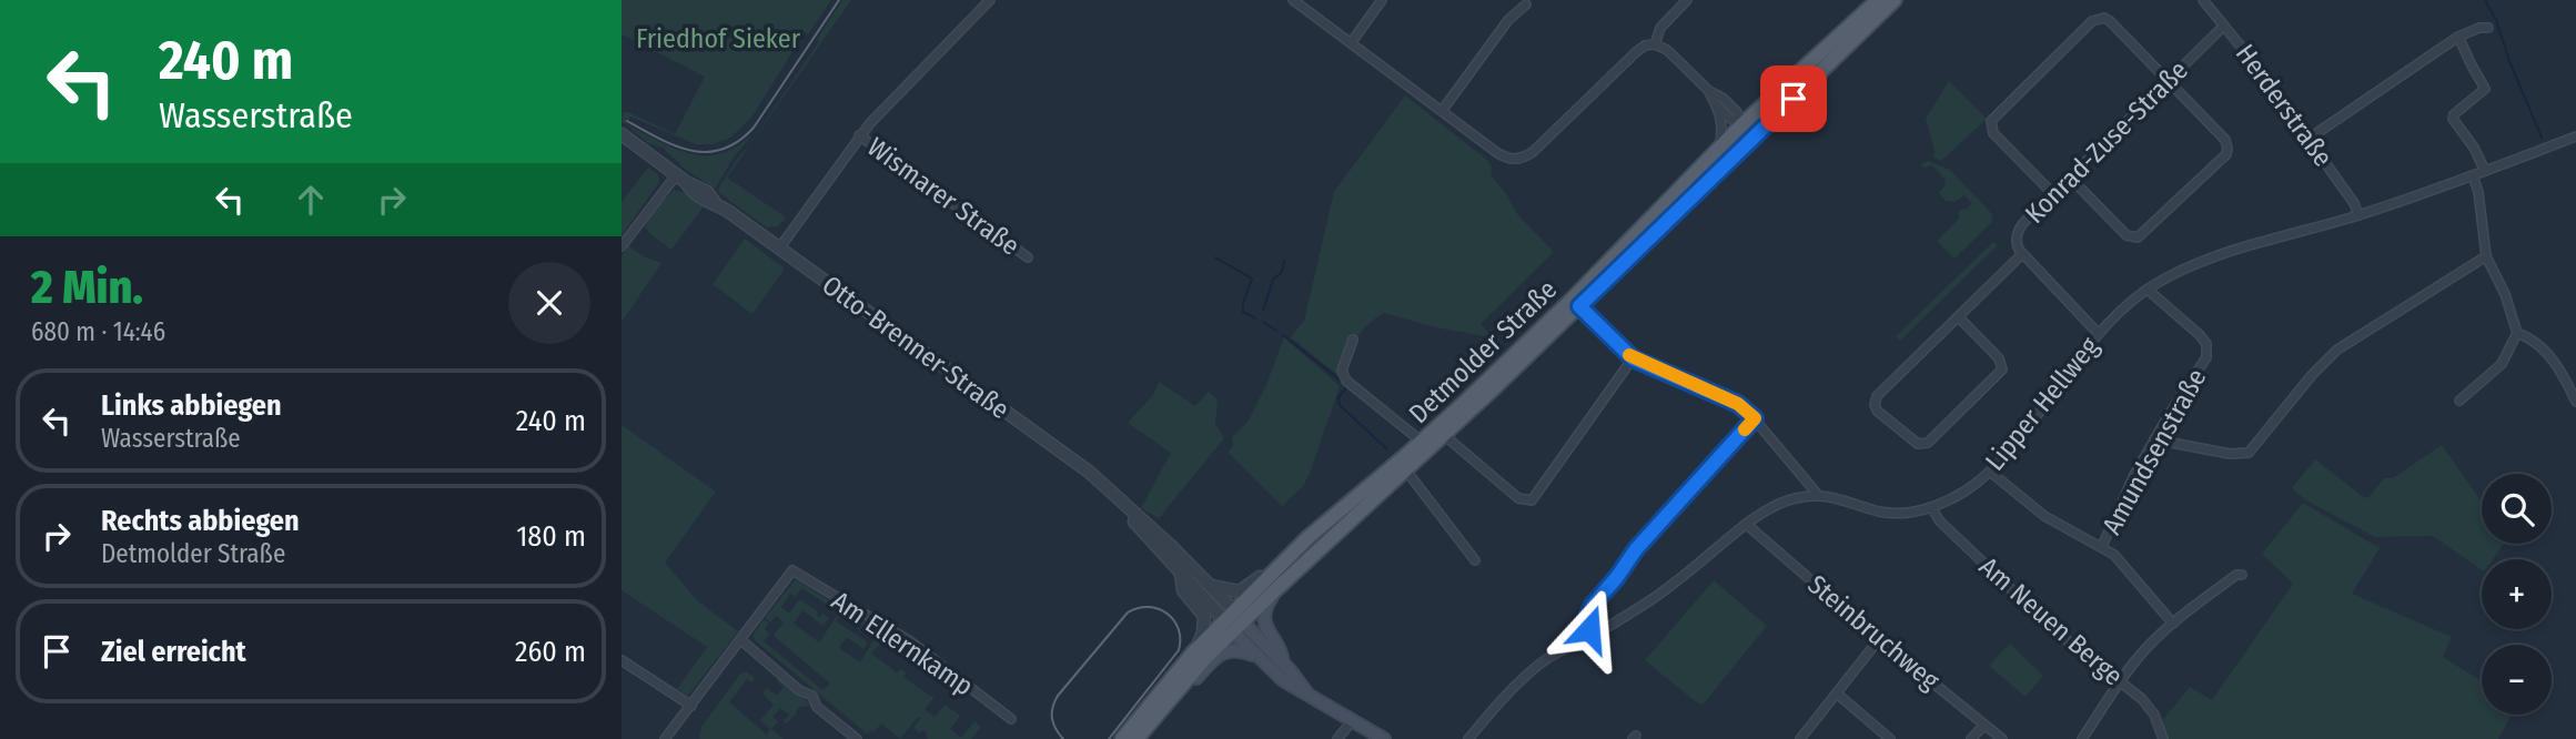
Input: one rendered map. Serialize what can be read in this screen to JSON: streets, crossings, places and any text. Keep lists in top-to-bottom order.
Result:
{
  "streets": {
    "main road": ["Detmolder Straße"],
    "street": [
      "Herderstraße",
      "Konrad-Zuse-Straße",
      "Wismarer Straße",
      "Otto-Brenner-Straße",
      "Lipper Hellweg",
      "Amundsenstraße",
      "Am Neuen Berge",
      "Steinbruchweg",
      "Am Ellernkamp"
    ]
  },
  "crossings": [
    ["Herderstraße", "Konrad-Zuse-Straße"],
    ["Herderstraße", "Lipper Hellweg"],
    ["Konrad-Zuse-Straße", "Lipper Hellweg"],
    ["Otto-Brenner-Straße", "Detmolder Straße"],
    ["Lipper Hellweg", "Amundsenstraße"],
    ["Lipper Hellweg", "Am Neuen Berge"],
    ["Lipper Hellweg", "Steinbruchweg"]
  ],
  "parks": ["Friedhof Sieker"],
  "page": {
    "turn": ["240 m", "Wasserstraße"],
    "heading": ["2 Min.", "680 m · 14:46"],
    "list": [
      {
        "name": "Links abbiegen",
        "note": "Wasserstraße",
        "value": "240 m"
      },
      {
        "name": "Rechts abbiegen",
        "note": "Detmolder Straße",
        "value": "180 m"
      },
      {
        "name": "Ziel erreicht",
        "value": "260 m"
      }
    ],
    "map_buttons": ["+", "−"]
  }
}
